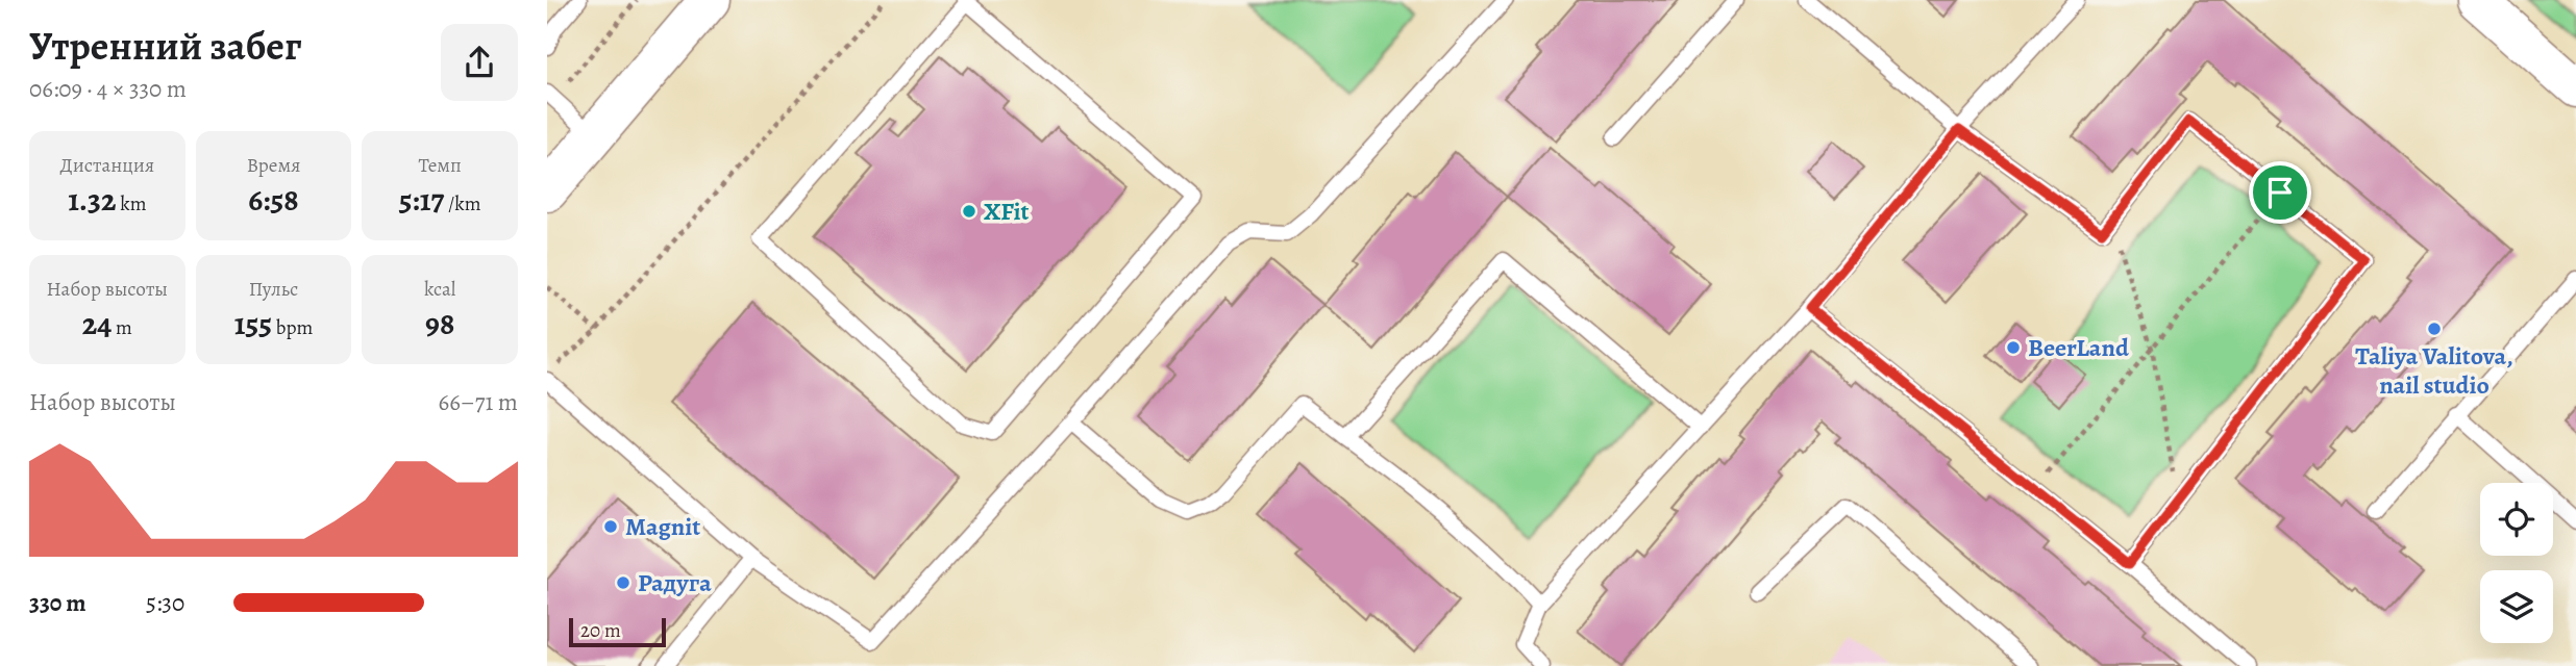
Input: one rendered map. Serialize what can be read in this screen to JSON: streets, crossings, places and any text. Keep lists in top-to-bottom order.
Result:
{
  "places": [
    "XFit",
    "Taliya Valitova, nail studio",
    "BeerLand",
    "Magnit",
    "Радуга"
  ],
  "scale_bar": "20 m",
  "page": {
    "heading": ["Утренний забег", "06:09 · 4 × 330 m"],
    "stats": [
      ["Дистанция", "1.32 km"],
      ["Время", "6:58"],
      ["Темп", "5:17 /km"],
      ["Набор высоты", "24 m"],
      ["Пульс", "155 bpm"],
      ["kcal", "98"]
    ],
    "chart": ["Набор высоты", "66–71 m"],
    "list": [
      {
        "name": "330 m",
        "note": "5:30"
      }
    ],
    "scale": "20 m"
  }
}
